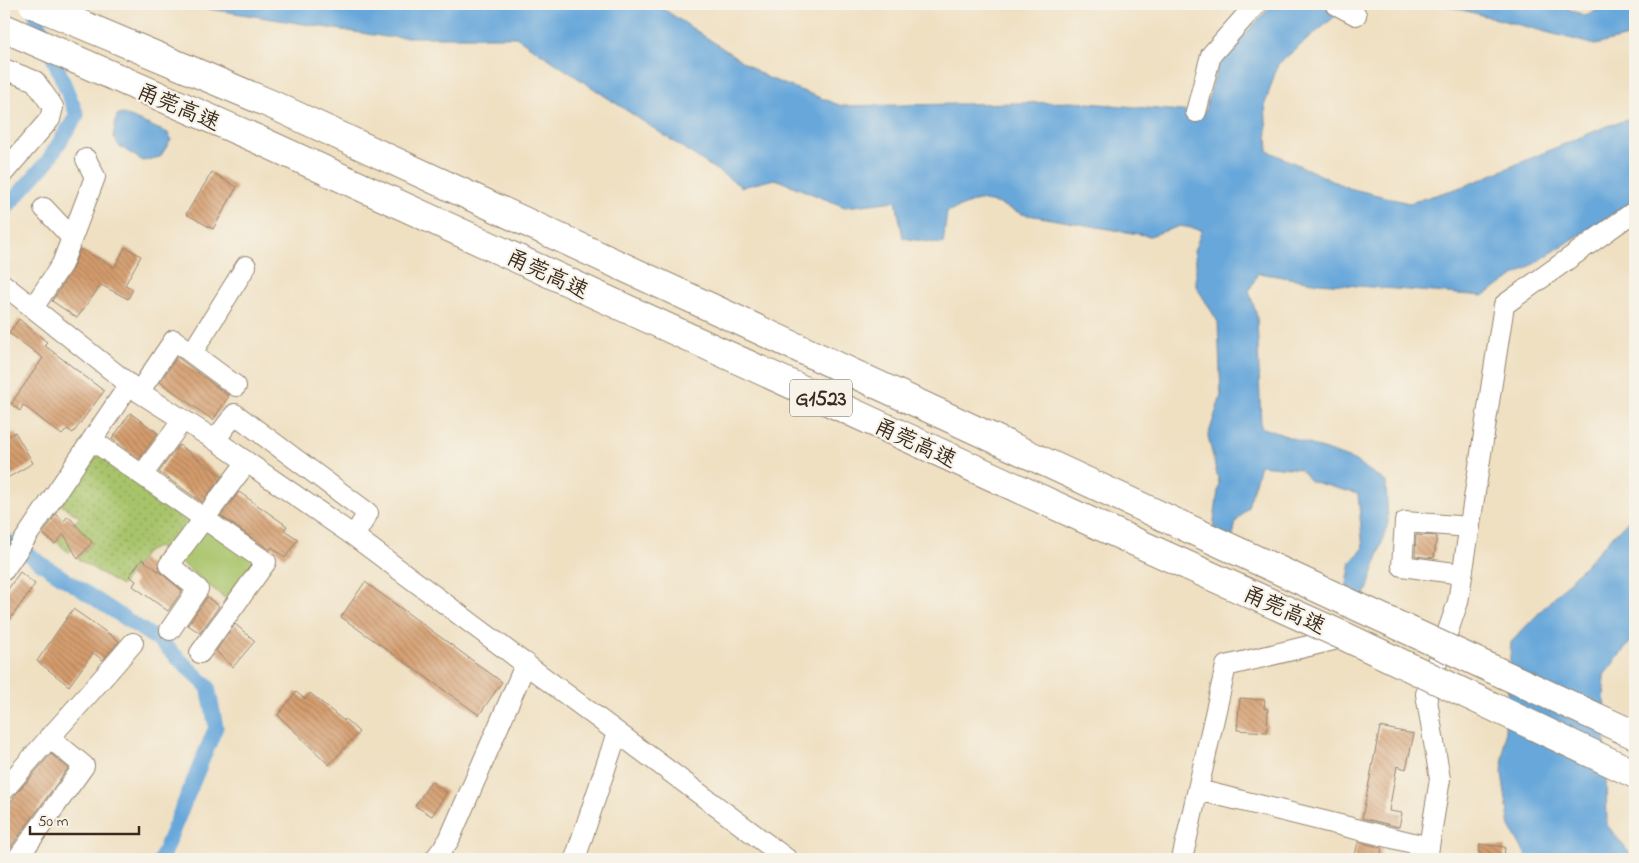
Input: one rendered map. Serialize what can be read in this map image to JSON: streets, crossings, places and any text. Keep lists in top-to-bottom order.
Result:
{
  "streets": {
    "highway": ["甬莞高速", "G1523"]
  },
  "scale_bar": "50 m"
}
